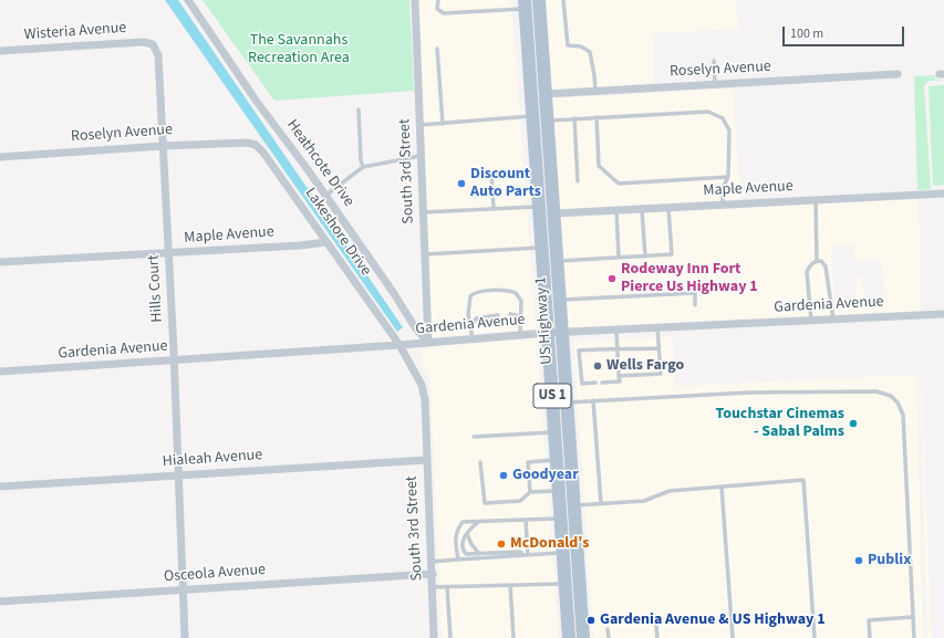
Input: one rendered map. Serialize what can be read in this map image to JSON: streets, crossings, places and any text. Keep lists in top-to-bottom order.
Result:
{
  "streets": {
    "main road": ["US Highway 1", "US 1"],
    "street": [
      "Wisteria Avenue",
      "Roselyn Avenue",
      "Heathcote Drive",
      "South 3rd Street",
      "Maple Avenue",
      "Lakeshore Drive",
      "Hills Court",
      "Gardenia Avenue",
      "Hialeah Avenue",
      "Osceola Avenue"
    ]
  },
  "crossings": [
    ["Wisteria Avenue", "Hills Court"],
    ["Roselyn Avenue", "Lakeshore Drive"],
    ["Roselyn Avenue", "Hills Court"],
    ["Roselyn Avenue", "US Highway 1"],
    ["Heathcote Drive", "South 3rd Street"],
    ["Heathcote Drive", "Gardenia Avenue"],
    ["South 3rd Street", "Lakeshore Drive"],
    ["South 3rd Street", "Gardenia Avenue"],
    ["South 3rd Street", "Hialeah Avenue"],
    ["South 3rd Street", "Osceola Avenue"],
    ["Maple Avenue", "Lakeshore Drive"],
    ["Maple Avenue", "Hills Court"],
    ["Maple Avenue", "US Highway 1"],
    ["Lakeshore Drive", "Gardenia Avenue"],
    ["Hills Court", "Gardenia Avenue"],
    ["Hills Court", "Hialeah Avenue"],
    ["Hills Court", "Osceola Avenue"],
    ["Gardenia Avenue", "US Highway 1"]
  ],
  "parks": ["The Savannahs Recreation Area"],
  "places": [
    "Discount Auto Parts",
    "Rodeway Inn Fort Pierce Us Highway 1",
    "Wells Fargo",
    "Touchstar Cinemas - Sabal Palms",
    "Goodyear",
    "McDonald's",
    "Publix",
    "Gardenia Avenue & US Highway 1"
  ],
  "scale_bar": "100 m"
}
